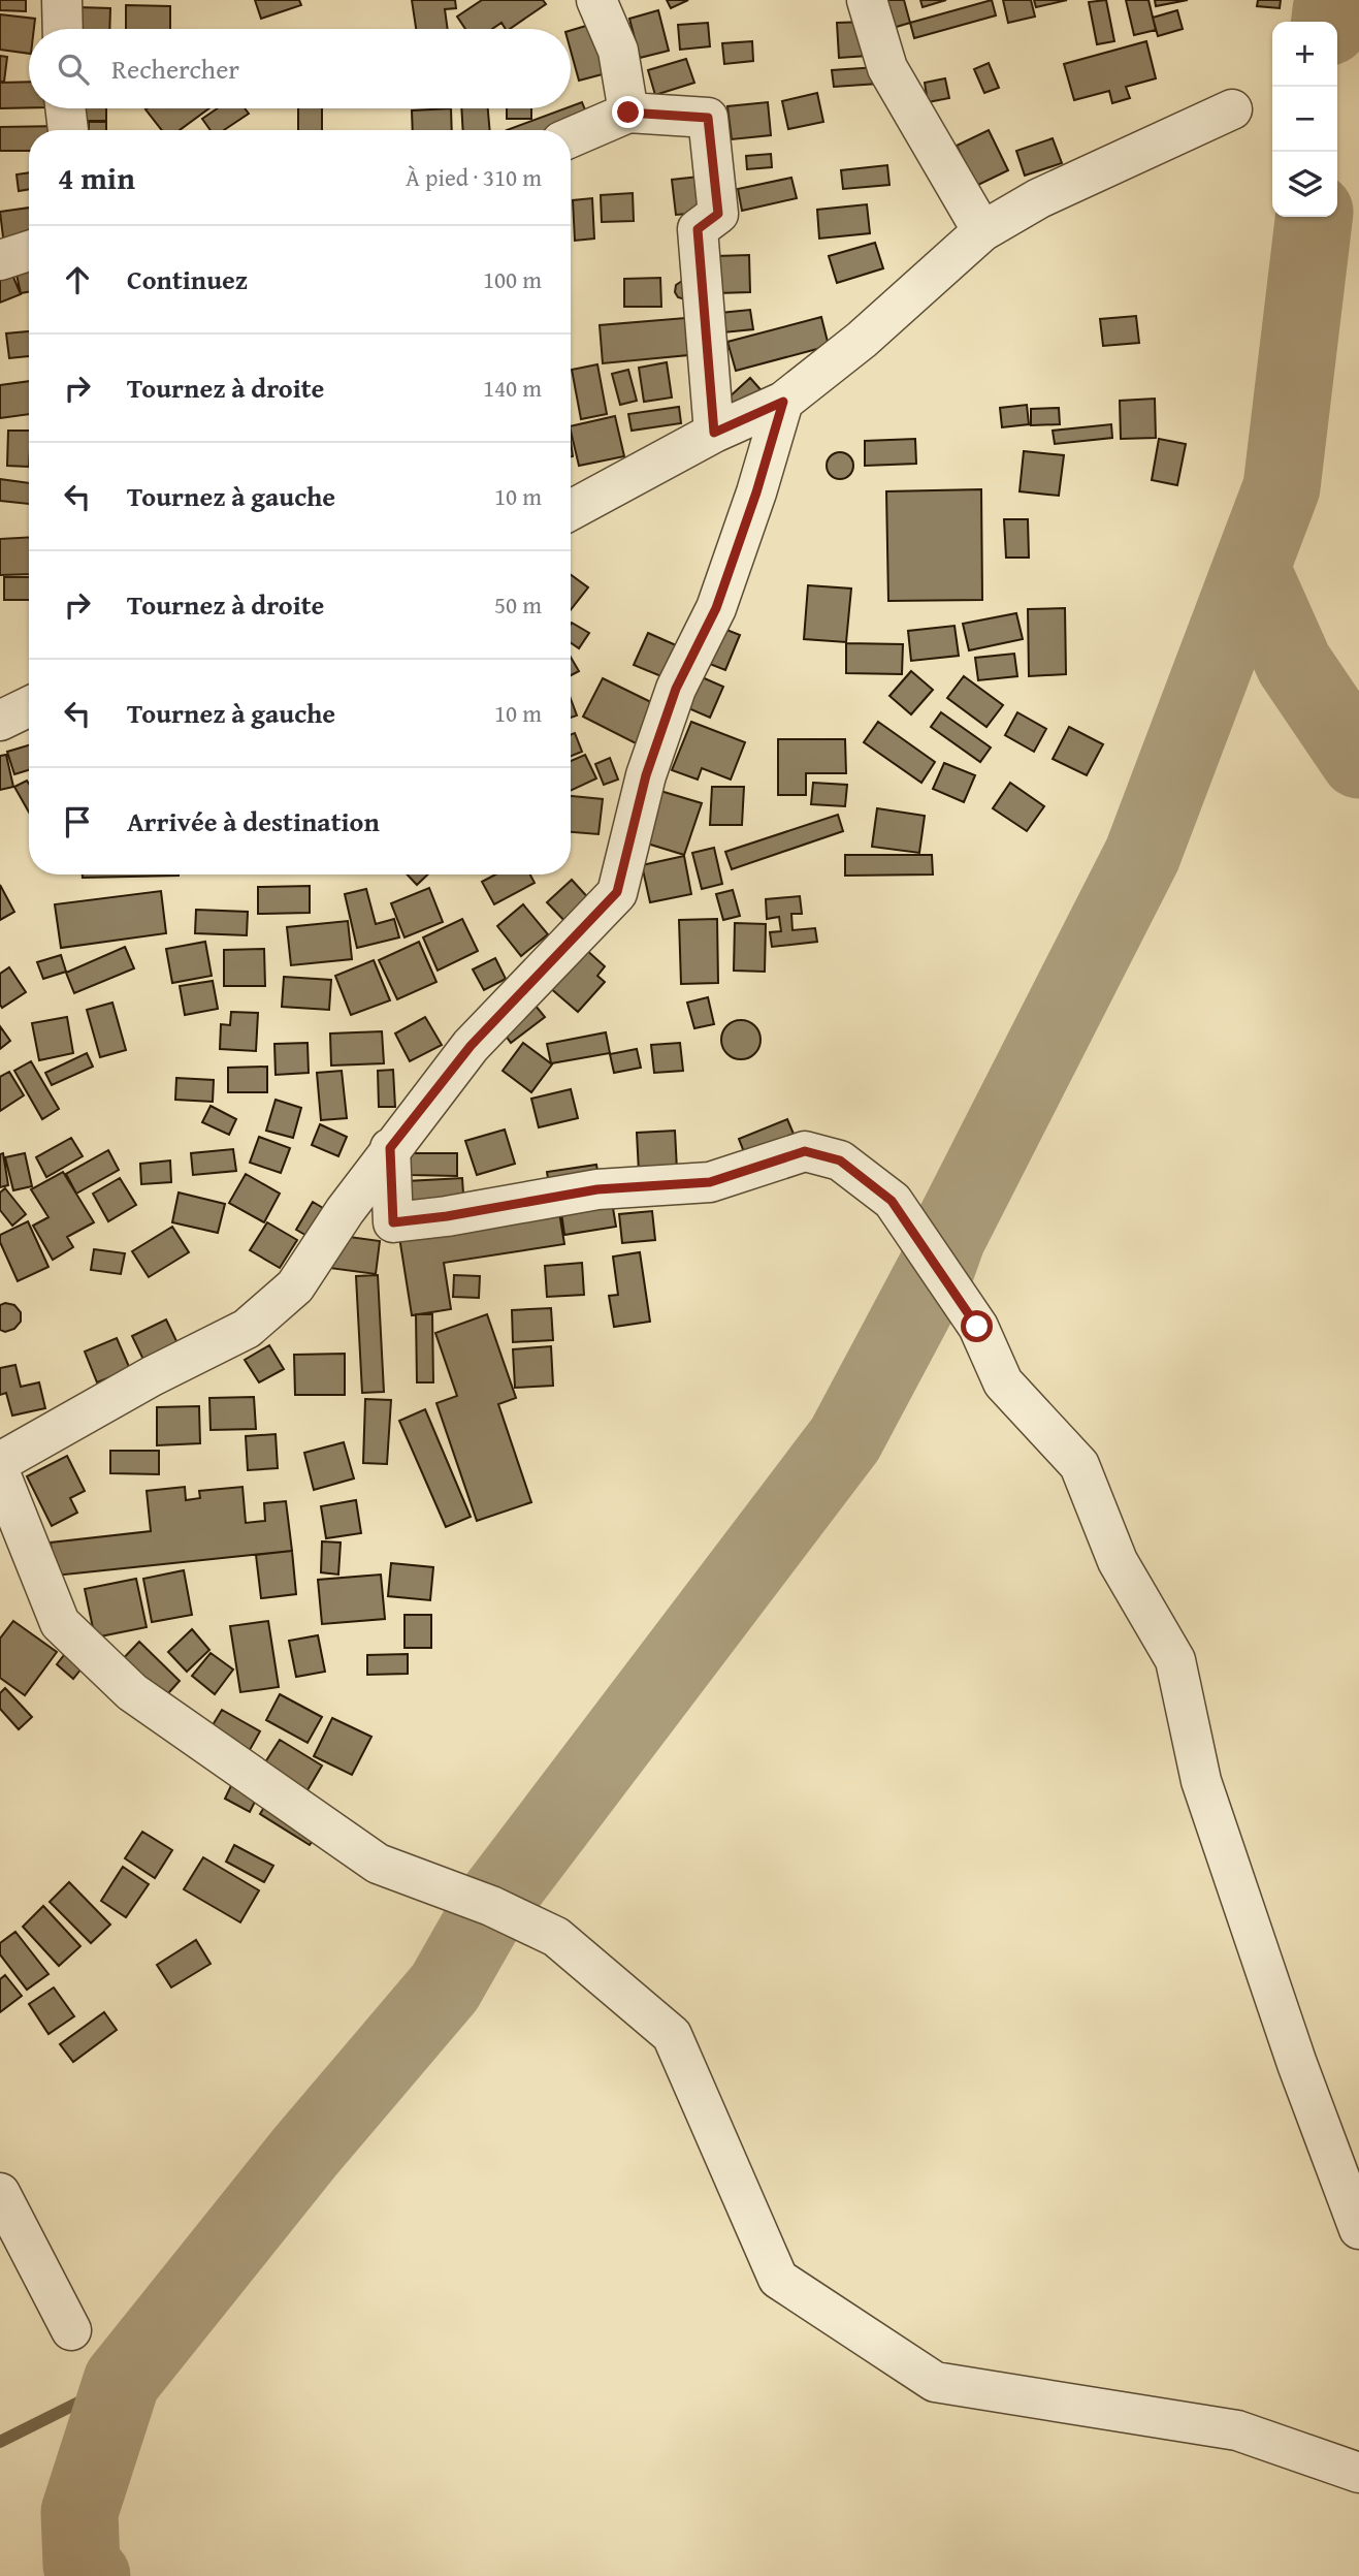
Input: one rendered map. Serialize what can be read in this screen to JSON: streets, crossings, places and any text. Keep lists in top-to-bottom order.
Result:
{
  "page": {
    "map_buttons": ["+", "−"],
    "search": "Rechercher",
    "heading": ["4 min", "À pied · 310 m"],
    "list": [
      ["Continuez", "100 m"],
      ["Tournez à droite", "140 m"],
      ["Tournez à gauche", "10 m"],
      ["Tournez à droite", "50 m"],
      ["Tournez à gauche", "10 m"],
      "Arrivée à destination"
    ]
  }
}
